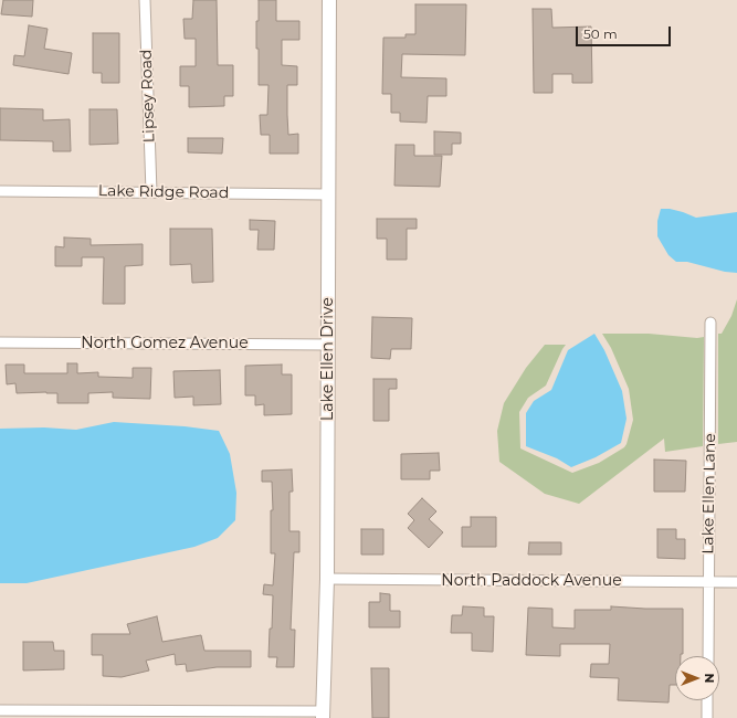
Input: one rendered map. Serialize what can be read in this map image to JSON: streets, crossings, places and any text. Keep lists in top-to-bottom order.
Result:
{
  "streets": {
    "street": [
      "Lipsey Road",
      "Lake Ridge Road",
      "North Gomez Avenue",
      "Lake Ellen Drive",
      "Lake Ellen Lane",
      "North Paddock Avenue"
    ]
  },
  "crossings": [
    ["Lipsey Road", "Lake Ridge Road"],
    ["Lake Ridge Road", "Lake Ellen Drive"],
    ["North Gomez Avenue", "Lake Ellen Drive"],
    ["Lake Ellen Drive", "North Paddock Avenue"],
    ["Lake Ellen Lane", "North Paddock Avenue"]
  ],
  "scale_bar": "50 m",
  "north": "right"
}
